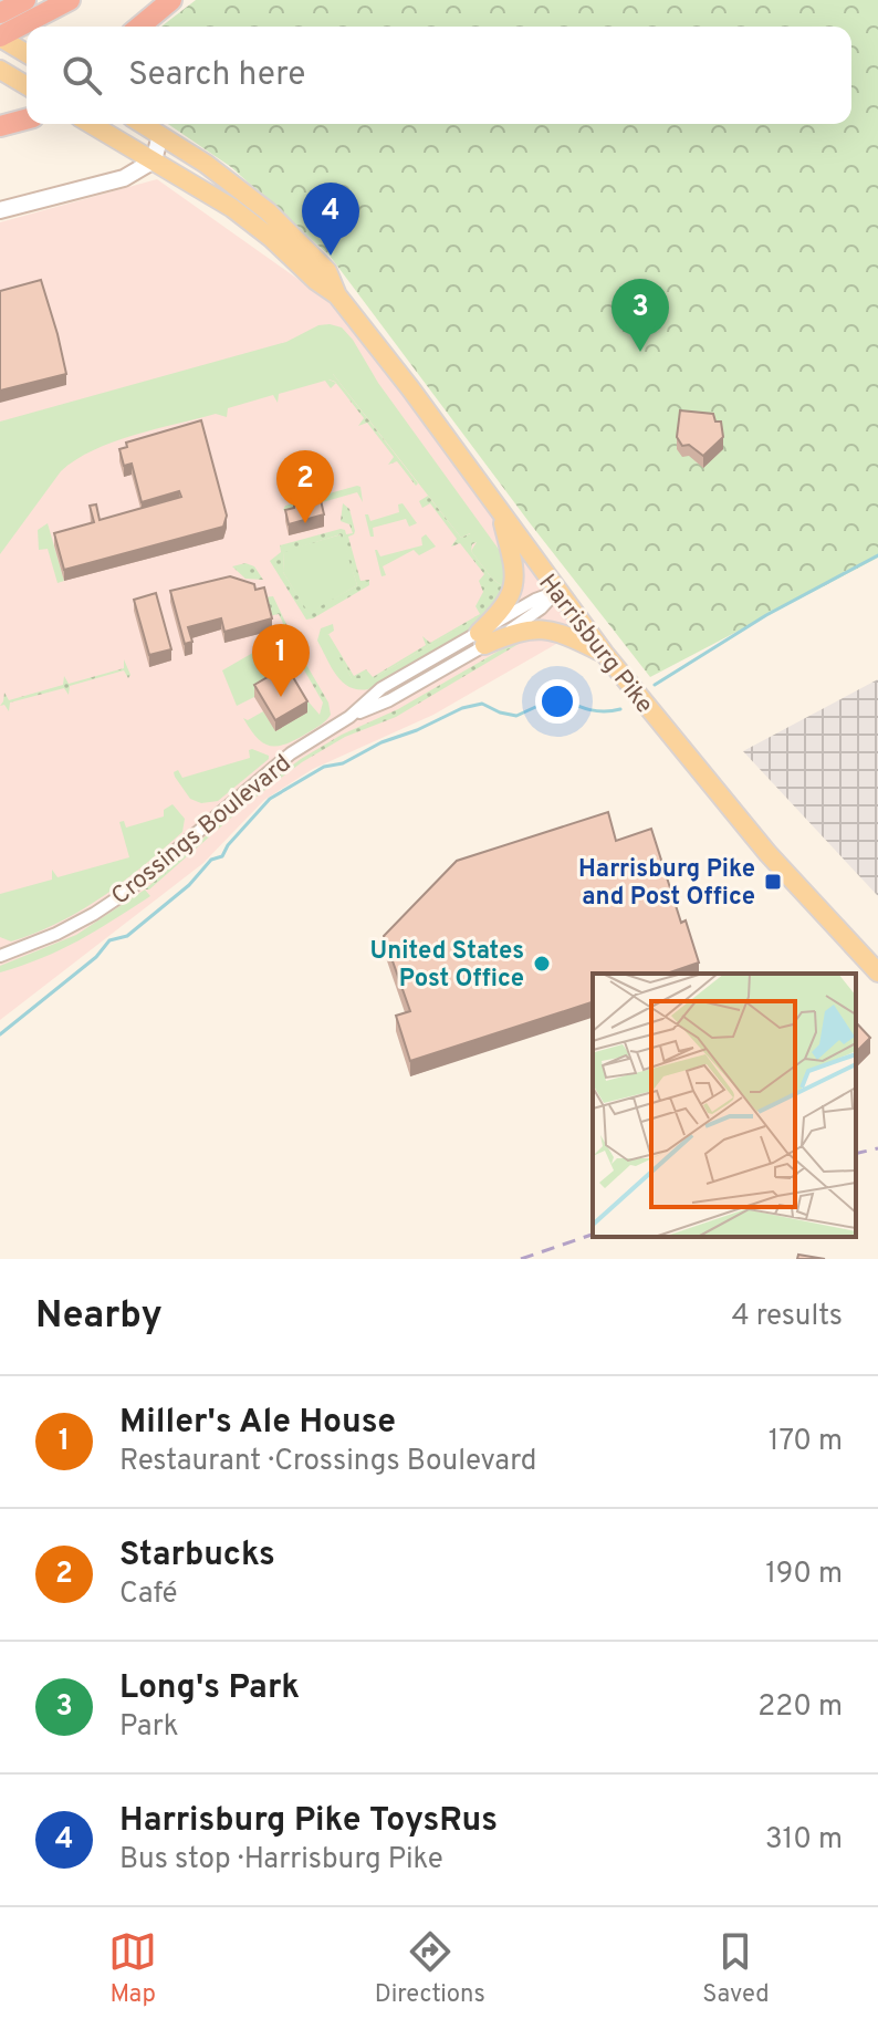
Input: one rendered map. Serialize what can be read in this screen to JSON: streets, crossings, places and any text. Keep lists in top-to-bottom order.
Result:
{
  "streets": {
    "main road": ["Harrisburg Pike"],
    "street": ["Crossings Boulevard"]
  },
  "crossings": [
    ["Harrisburg Pike", "Crossings Boulevard"]
  ],
  "places": {
    "transit": ["Harrisburg Pike and Post Office"],
    "other": ["United States Post Office"]
  },
  "page": {
    "search": "Search here",
    "pins": [
      "4",
      "3",
      "2",
      "1"
    ],
    "heading": ["Nearby", "4 results"],
    "list": [
      {
        "mark": "1",
        "name": "Miller's Ale House",
        "note": "Restaurant · Crossings Boulevard",
        "value": "170 m"
      },
      {
        "mark": "2",
        "name": "Starbucks",
        "note": "Café",
        "value": "190 m"
      },
      {
        "mark": "3",
        "name": "Long's Park",
        "note": "Park",
        "value": "220 m"
      },
      {
        "mark": "4",
        "name": "Harrisburg Pike ToysRus",
        "note": "Bus stop · Harrisburg Pike",
        "value": "310 m"
      }
    ],
    "nav": ["Map", "Directions", "Saved"]
  }
}
